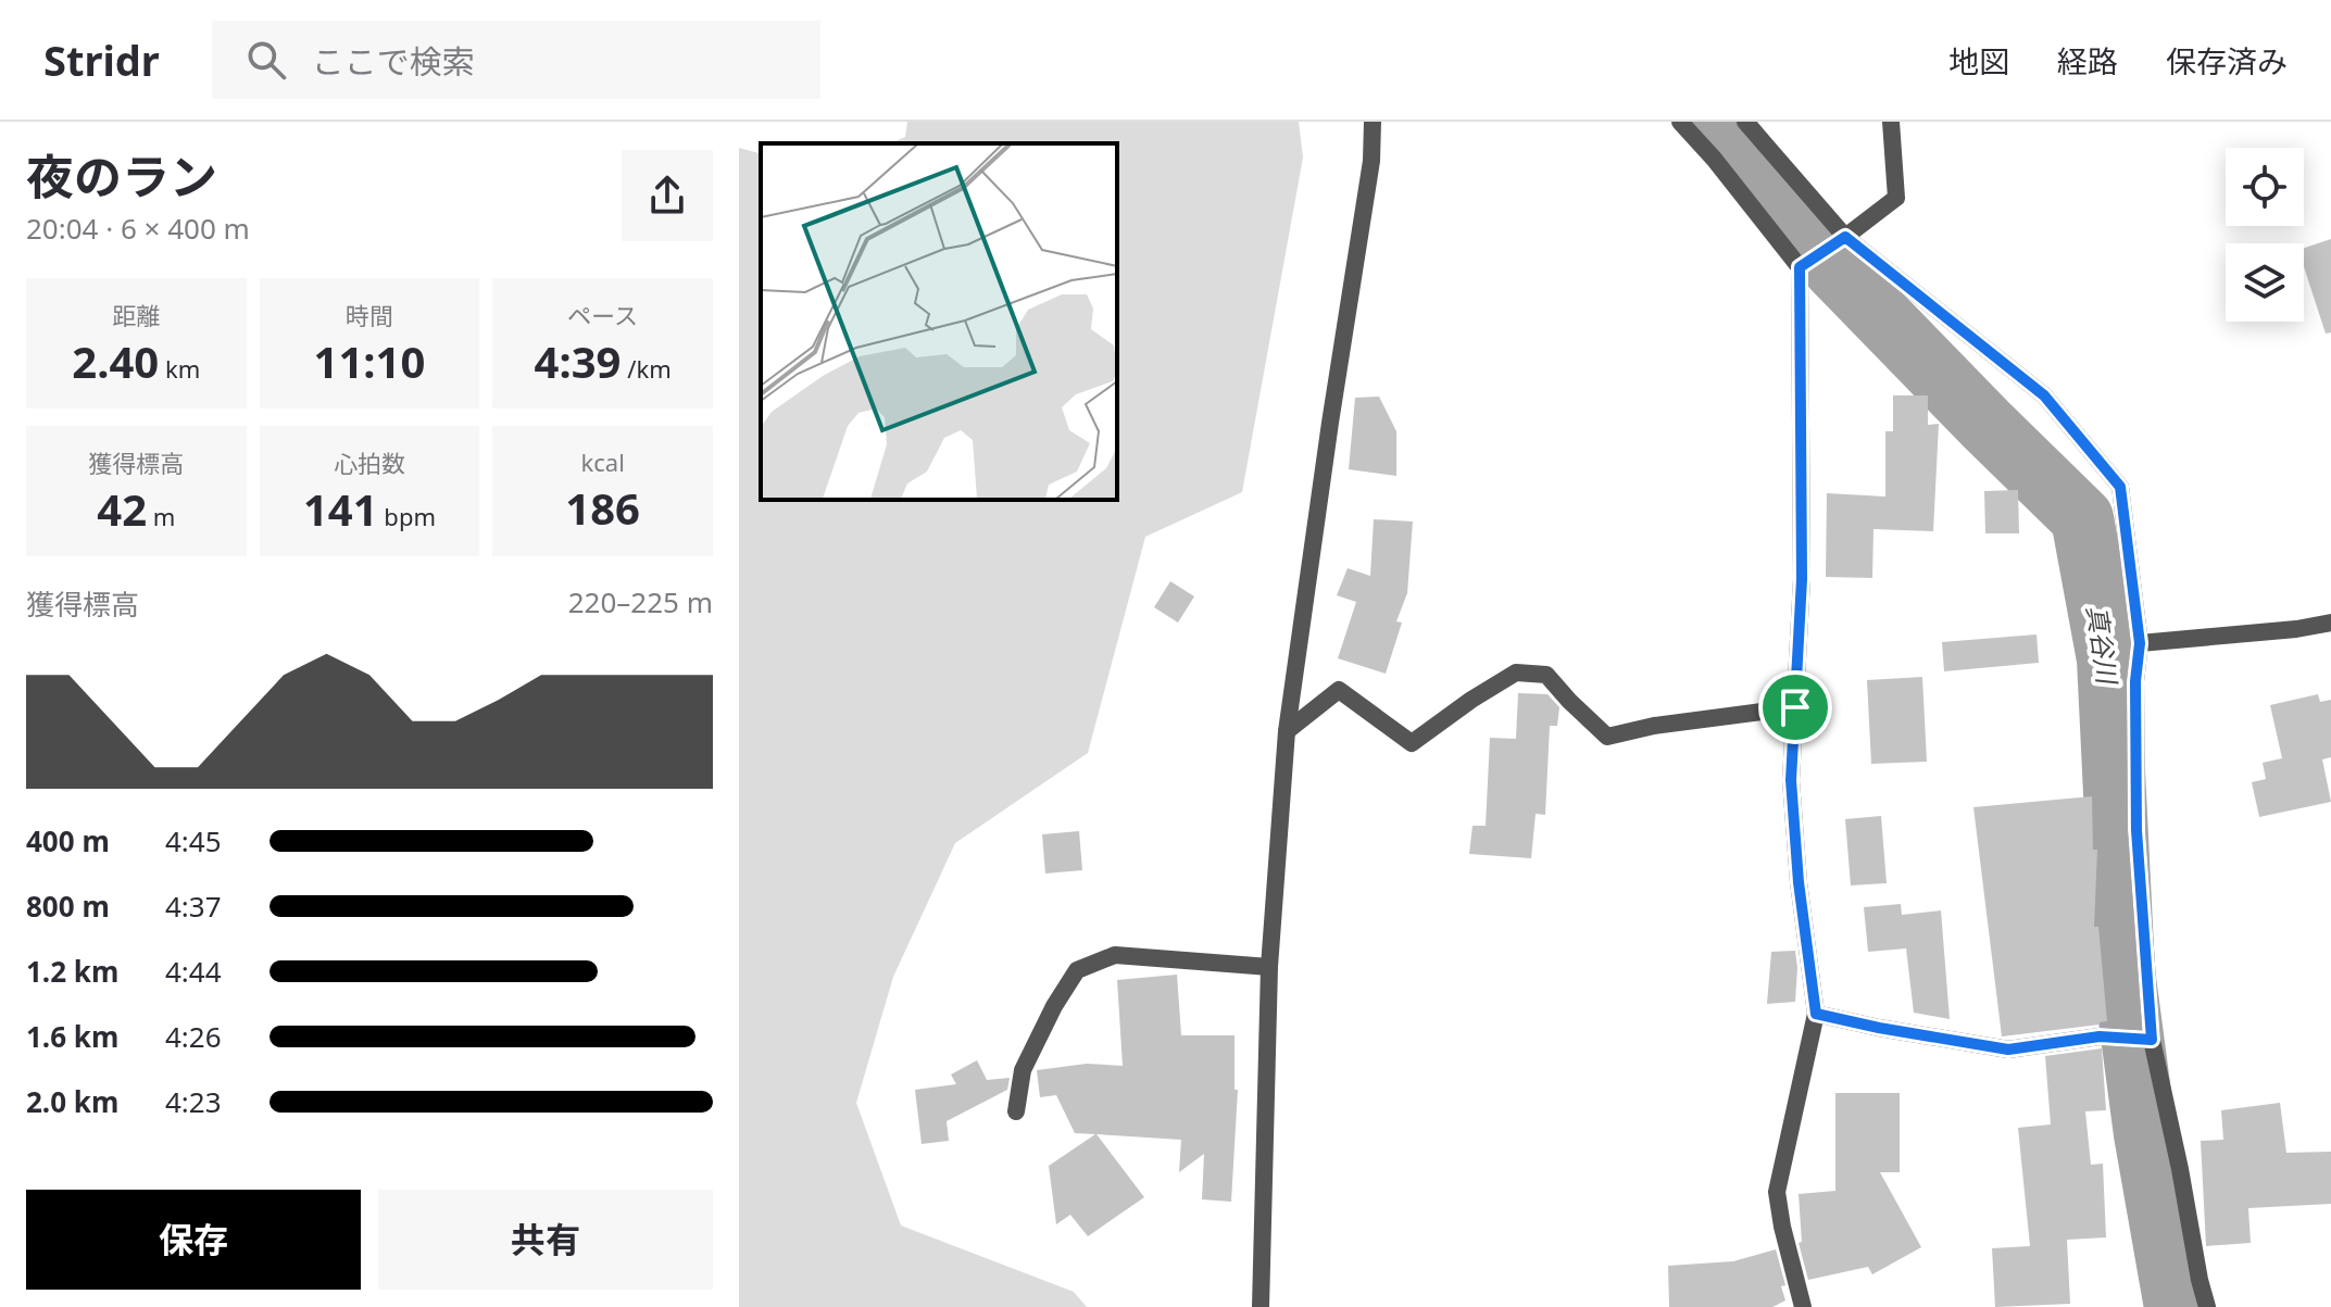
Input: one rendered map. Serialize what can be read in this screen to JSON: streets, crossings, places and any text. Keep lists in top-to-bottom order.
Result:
{
  "water": ["真谷川"],
  "page": {
    "header": "Stridr",
    "search": "ここで検索",
    "nav": ["地図", "経路", "保存済み"],
    "heading": ["夜のラン", "20:04 · 6 × 400 m"],
    "stats": [
      ["距離", "2.40 km"],
      ["時間", "11:10"],
      ["ペース", "4:39 /km"],
      ["獲得標高", "42 m"],
      ["心拍数", "141 bpm"],
      ["kcal", "186"]
    ],
    "chart": ["獲得標高", "220–225 m"],
    "list": [
      {
        "name": "400 m",
        "note": "4:45"
      },
      {
        "name": "800 m",
        "note": "4:37"
      },
      {
        "name": "1.2 km",
        "note": "4:44"
      },
      {
        "name": "1.6 km",
        "note": "4:26"
      },
      {
        "name": "2.0 km",
        "note": "4:23"
      }
    ],
    "buttons": ["保存", "共有"]
  }
}
